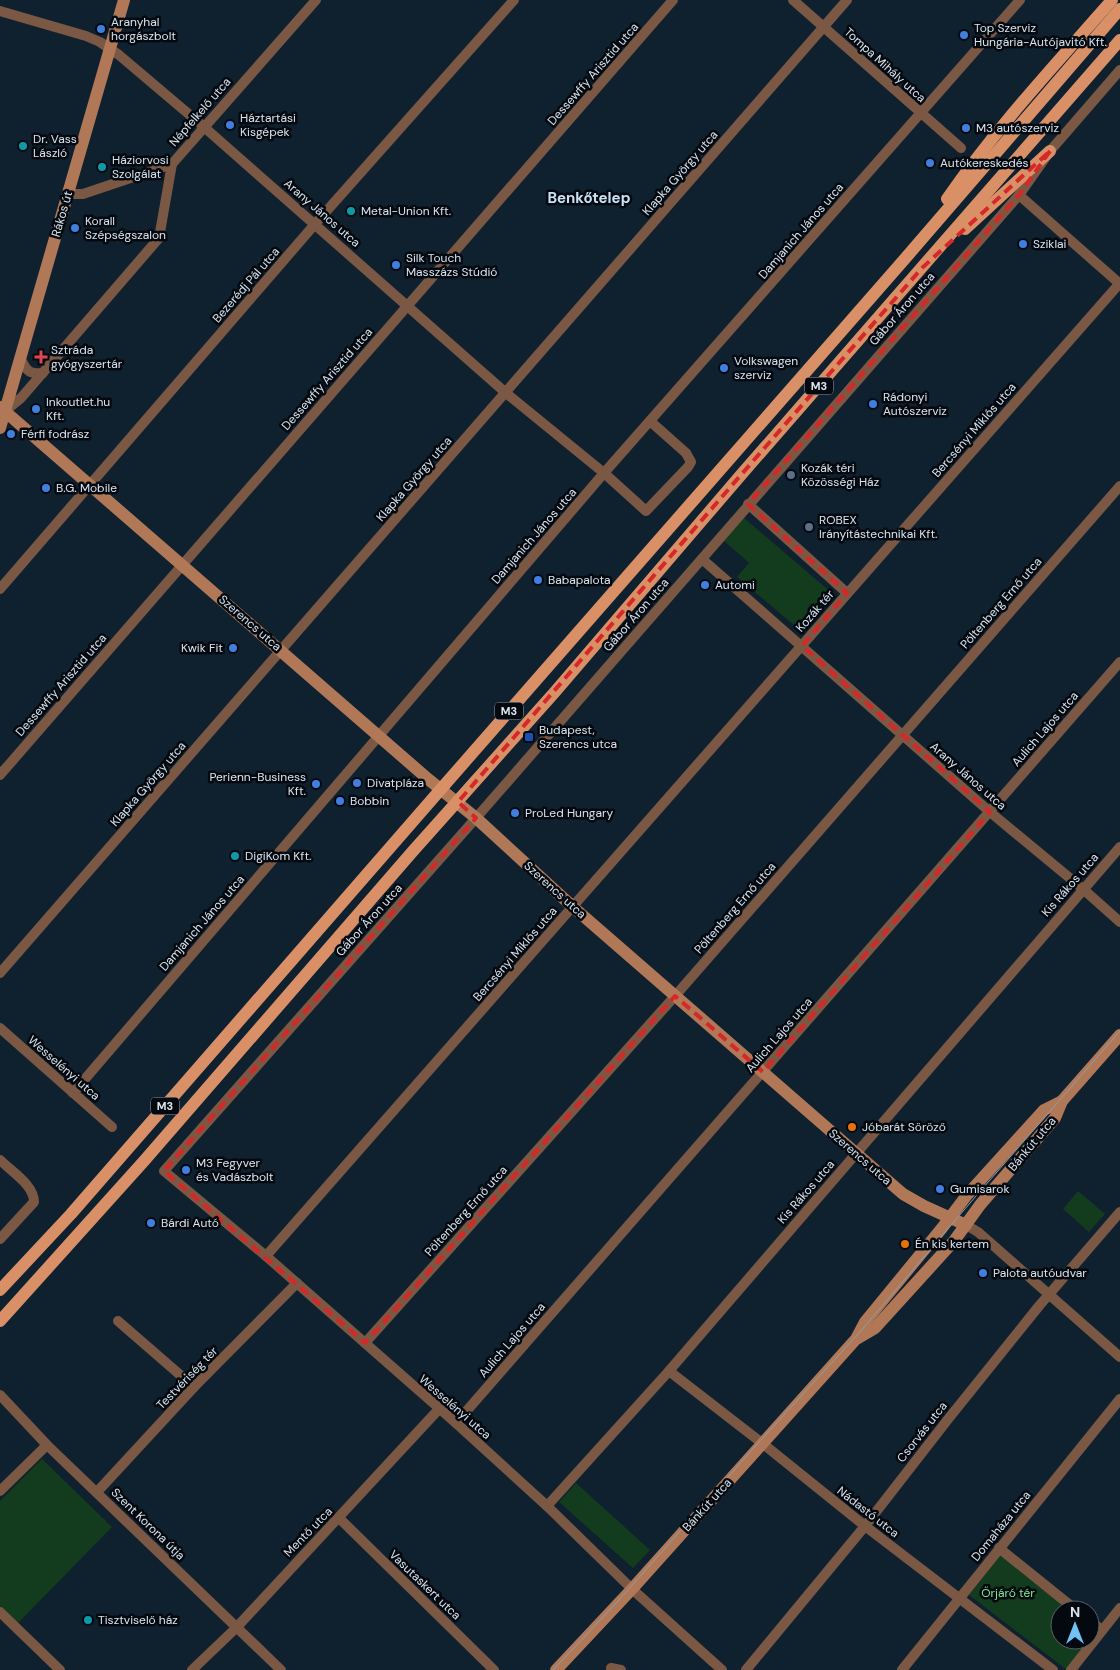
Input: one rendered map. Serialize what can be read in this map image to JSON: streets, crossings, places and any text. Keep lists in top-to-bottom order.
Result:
{
  "streets": {
    "main road": ["M3"],
    "street": [
      "Tompa Mihály utca",
      "Dessewffy Arisztid utca",
      "Népfelkelő utca",
      "Klapka György utca",
      "Arany János utca",
      "Rákos út",
      "Damjanich János utca",
      "Bezerédj Pál utca",
      "Gábor Áron utca",
      "Bercsényi Miklós utca",
      "Pöltenberg Ernő utca",
      "Kozák tér",
      "Szerencs utca",
      "Aulich Lajos utca",
      "Kis Rákos utca",
      "Wesselényi utca",
      "Bánkút utca",
      "Testvériség tér",
      "Csorvás utca",
      "Nádastó utca",
      "Szent Korona útja",
      "Domaháza utca",
      "Mentő utca",
      "Vasutaskert utca"
    ]
  },
  "crossings": [
    ["Tompa Mihály utca", "Klapka György utca"],
    ["Tompa Mihály utca", "Damjanich János utca"],
    ["Dessewffy Arisztid utca", "Arany János utca"],
    ["Dessewffy Arisztid utca", "Szerencs utca"],
    ["Népfelkelő utca", "Arany János utca"],
    ["Népfelkelő utca", "Rákos út"],
    ["Népfelkelő utca", "Szerencs utca"],
    ["Klapka György utca", "Arany János utca"],
    ["Klapka György utca", "Szerencs utca"],
    ["Arany János utca", "Rákos út"],
    ["Arany János utca", "Damjanich János utca"],
    ["Arany János utca", "Bezerédj Pál utca"],
    ["Arany János utca", "Bercsényi Miklós utca"],
    ["Arany János utca", "Pöltenberg Ernő utca"],
    ["Arany János utca", "Kozák tér"],
    ["Arany János utca", "Aulich Lajos utca"],
    ["Arany János utca", "Kis Rákos utca"],
    ["Rákos út", "Szerencs utca"],
    ["Damjanich János utca", "Szerencs utca"],
    ["Damjanich János utca", "Wesselényi utca"],
    ["Bezerédj Pál utca", "Szerencs utca"],
    ["Gábor Áron utca", "Kozák tér"],
    ["Gábor Áron utca", "Szerencs utca"],
    ["Gábor Áron utca", "Wesselényi utca"],
    ["M3", "Szerencs utca"],
    ["Bercsényi Miklós utca", "Kozák tér"],
    ["Bercsényi Miklós utca", "Szerencs utca"],
    ["Bercsényi Miklós utca", "Wesselényi utca"],
    ["Pöltenberg Ernő utca", "Szerencs utca"],
    ["Pöltenberg Ernő utca", "Wesselényi utca"],
    ["Szerencs utca", "Aulich Lajos utca"],
    ["Szerencs utca", "Kis Rákos utca"],
    ["Szerencs utca", "Bánkút utca"],
    ["Szerencs utca", "Csorvás utca"],
    ["Aulich Lajos utca", "Wesselényi utca"],
    ["Kis Rákos utca", "Wesselényi utca"],
    ["Kis Rákos utca", "Nádastó utca"],
    ["Wesselényi utca", "Bánkút utca"],
    ["Wesselényi utca", "Testvériség tér"],
    ["Wesselényi utca", "Mentő utca"],
    ["Bánkút utca", "Nádastó utca"],
    ["Testvériség tér", "Szent Korona útja"],
    ["Csorvás utca", "Nádastó utca"],
    ["Nádastó utca", "Domaháza utca"],
    ["Szent Korona útja", "Mentő utca"],
    ["Mentő utca", "Vasutaskert utca"]
  ],
  "districts": ["Benkőtelep"],
  "parks": ["Őrjáró tér"],
  "places": {
    "other": [
      "Aranyhal horgászbolt",
      "Top Szerviz Hungária-Autójavitó Kft.",
      "Háztartási Kisgépek",
      "M3 autószerviz",
      "Dr. Vass László",
      "Autókereskedés",
      "Háziorvosi Szolgálat",
      "Metal-Union Kft.",
      "Korall Szépségszalon",
      "Sziklai",
      "Silk Touch Masszázs Stúdió",
      "Volkswagen szerviz",
      "Rádonyi Autószerviz",
      "Inkoutlet.hu Kft.",
      "Férfi fodrász",
      "Kozák téri Közösségi Ház",
      "B.G. Mobile",
      "ROBEX Irányítástechnikai Kft.",
      "Babapalota",
      "Automi",
      "Kwik Fit",
      "Divatpláza",
      "Perienn-Business Kft.",
      "Bobbin",
      "ProLed Hungary",
      "DigiKom Kft.",
      "Jóbarát Söröző",
      "M3 Fegyver és Vadászbolt",
      "Gumisarok",
      "Bárdi Autó",
      "Én kis kertem",
      "Palota autóudvar",
      "Tisztviselő ház"
    ],
    "health": ["Sztráda gyógyszertár"],
    "transit": ["Budapest, Szerencs utca"]
  },
  "north": "top"
}
